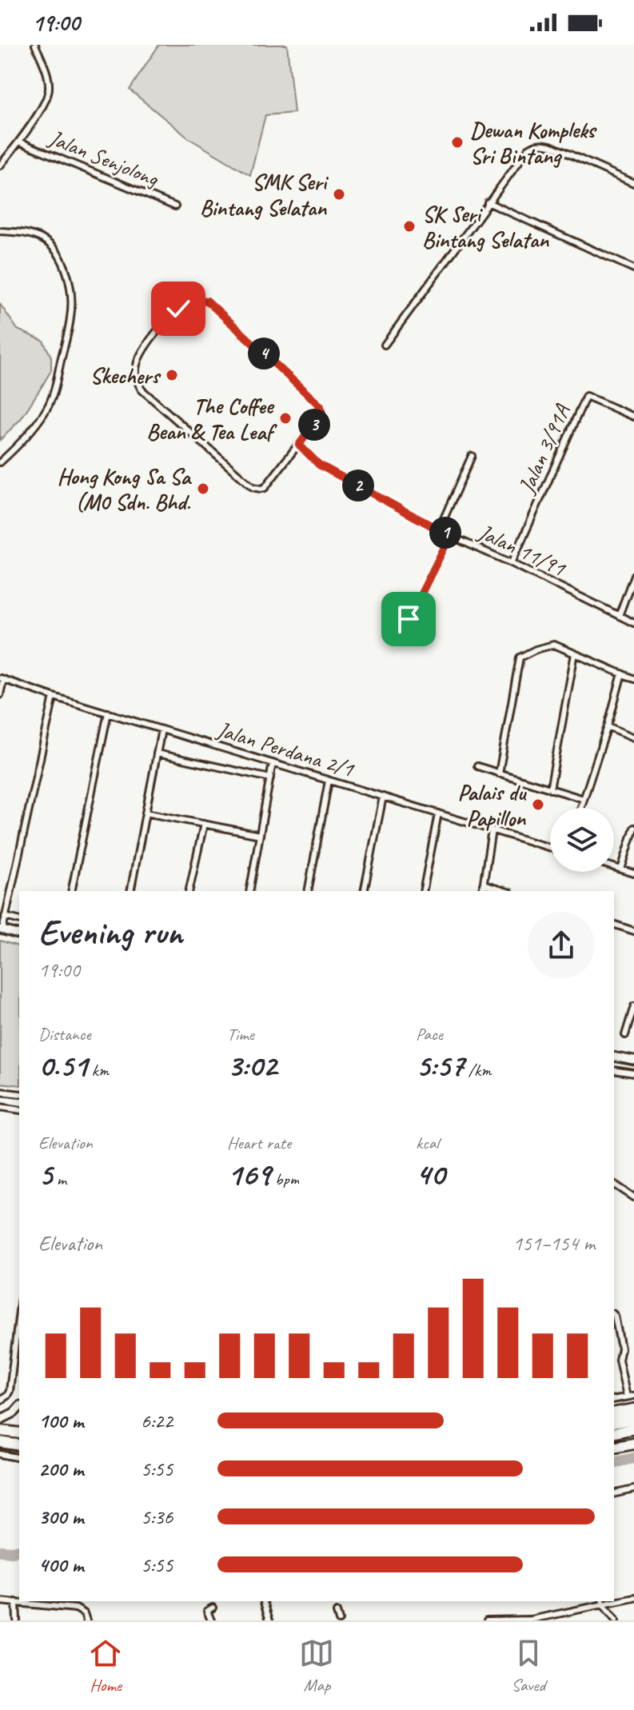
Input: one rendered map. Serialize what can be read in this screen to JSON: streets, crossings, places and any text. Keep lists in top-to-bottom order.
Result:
{
  "streets": {
    "street": [
      "Jalan Senjolong",
      "Jalan 3/91A",
      "Jalan 11/91",
      "Jalan Perdana 2/1"
    ]
  },
  "crossings": [
    ["Jalan 3/91A", "Jalan 11/91"]
  ],
  "places": [
    "Dewan Kompleks Sri Bintang",
    "SMK Seri Bintang Selatan",
    "SK Seri Bintang Selatan",
    "Skechers",
    "The Coffee Bean & Tea Leaf",
    "Hong Kong Sa Sa (M0 Sdn. Bhd.",
    "Palais du Papillon"
  ],
  "page": {
    "status": "19:00",
    "pins": [
      "4",
      "3",
      "2",
      "1"
    ],
    "heading": ["Evening run", "19:00"],
    "stats": [
      ["Distance", "0.51 km"],
      ["Time", "3:02"],
      ["Pace", "5:57 /km"],
      ["Elevation", "5 m"],
      ["Heart rate", "169 bpm"],
      ["kcal", "40"]
    ],
    "chart": ["Elevation", "151–154 m"],
    "list": [
      {
        "name": "100 m",
        "note": "6:22"
      },
      {
        "name": "200 m",
        "note": "5:55"
      },
      {
        "name": "300 m",
        "note": "5:36"
      },
      {
        "name": "400 m",
        "note": "5:55"
      }
    ],
    "tabs": ["Home", "Map", "Saved"]
  }
}
